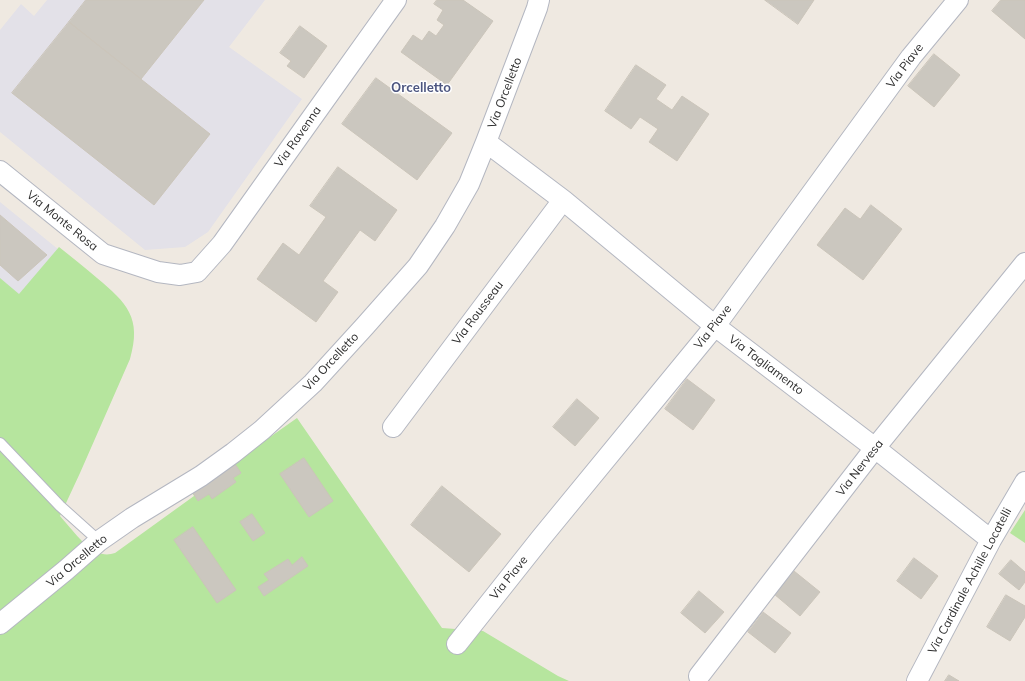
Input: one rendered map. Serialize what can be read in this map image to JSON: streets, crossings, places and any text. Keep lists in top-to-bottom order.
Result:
{
  "streets": {
    "street": [
      "Via Piave",
      "Via Orcelletto",
      "Via Ravenna",
      "Via Monte Rosa",
      "Via Rousseau",
      "Via Tagliamento",
      "Via Nervesa",
      "Via Cardinale Achille Locatelli"
    ]
  },
  "crossings": [
    ["Via Piave", "Via Tagliamento"],
    ["Via Orcelletto", "Via Tagliamento"],
    ["Via Ravenna", "Via Monte Rosa"],
    ["Via Rousseau", "Via Tagliamento"],
    ["Via Tagliamento", "Via Nervesa"],
    ["Via Tagliamento", "Via Cardinale Achille Locatelli"]
  ],
  "districts": ["Orcelletto"]
}
